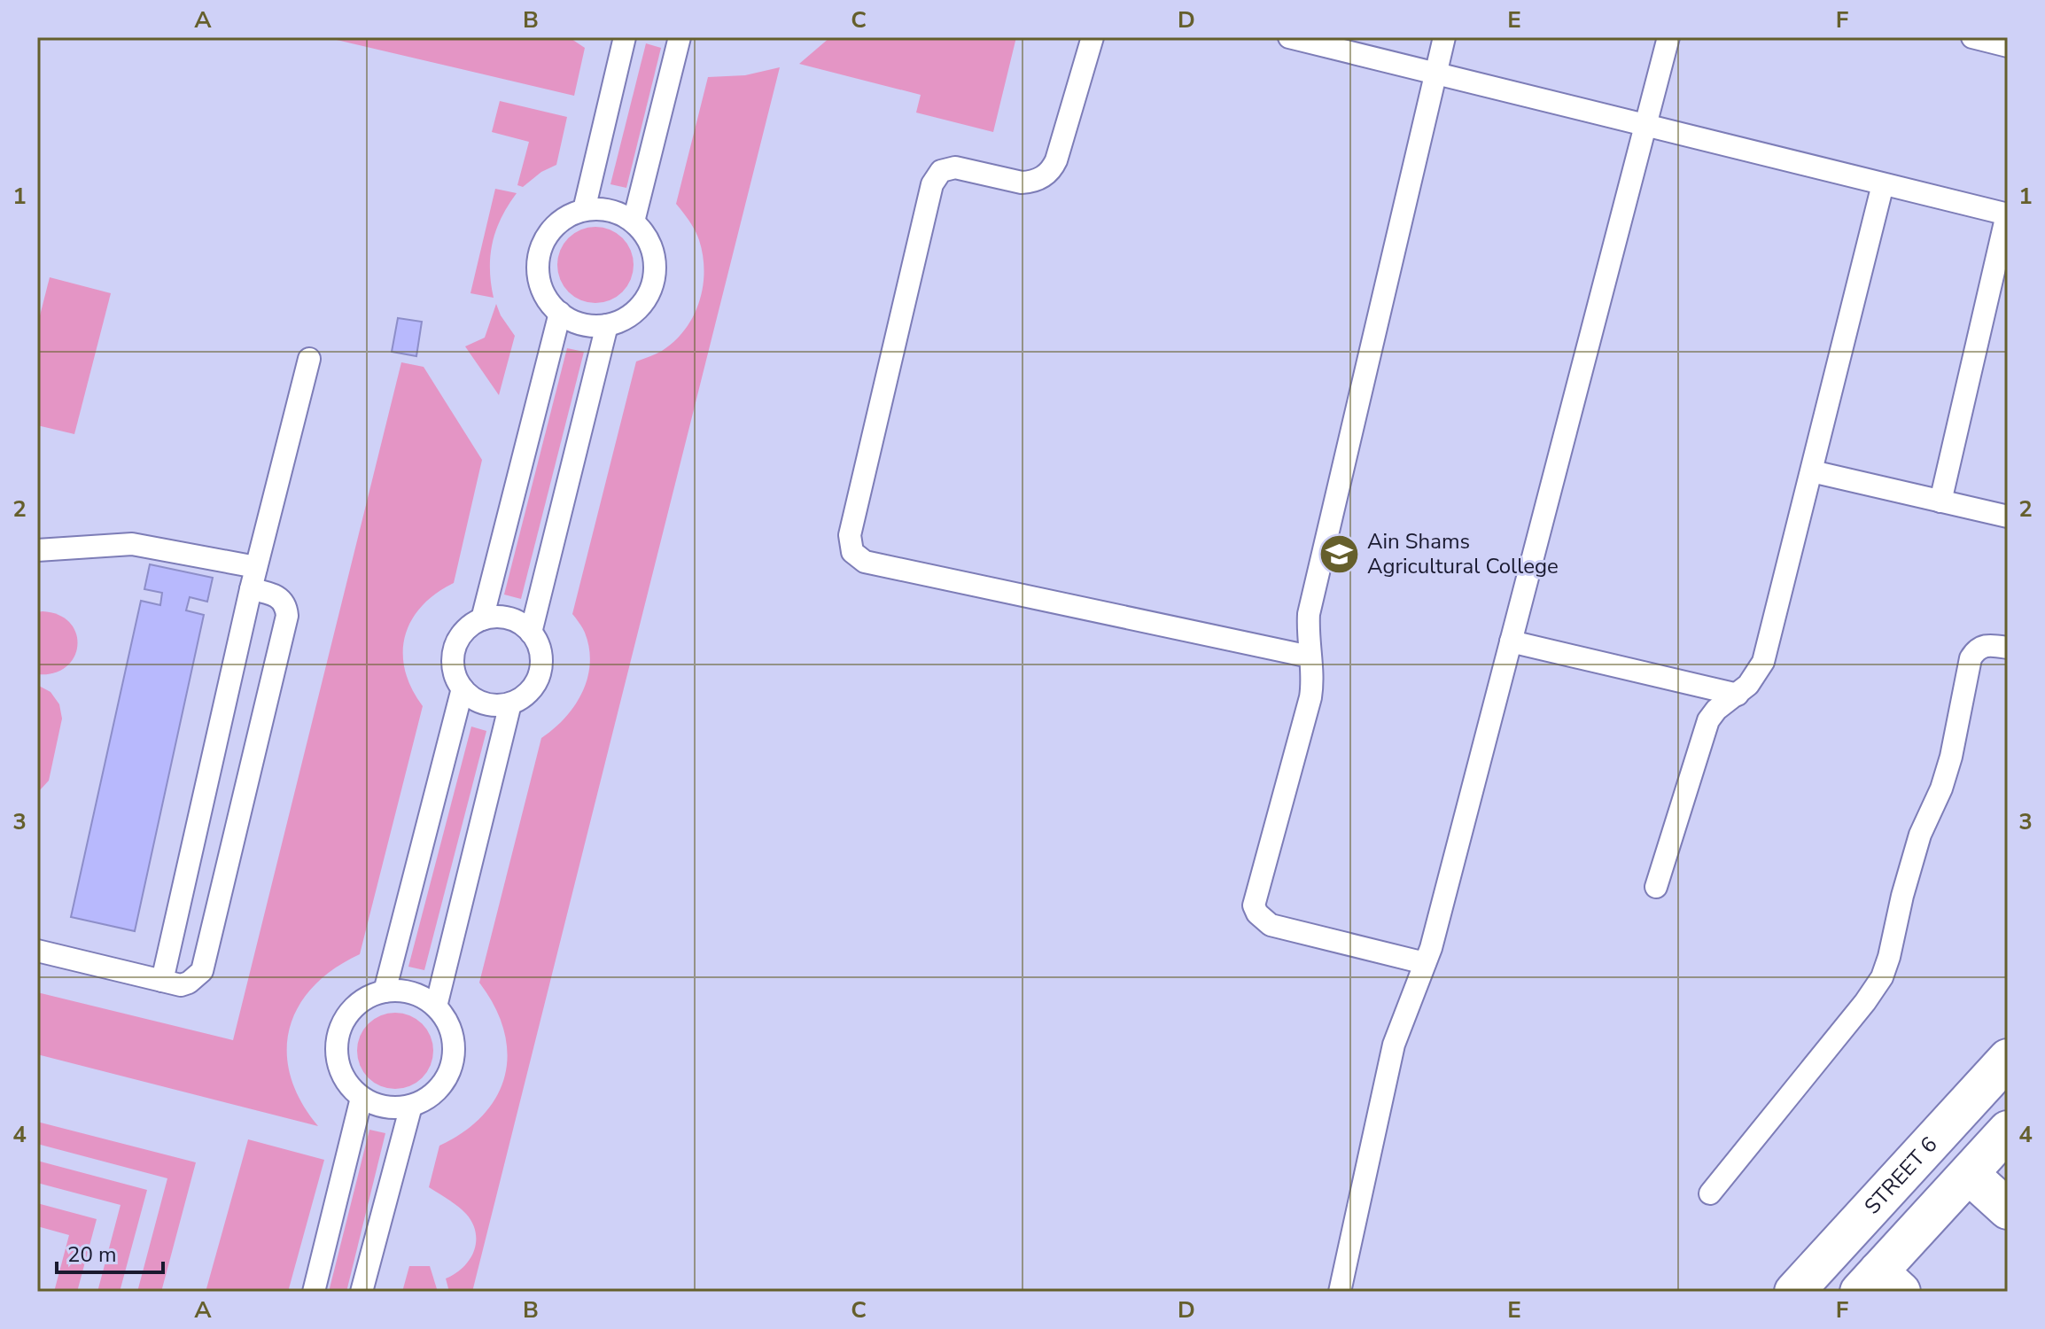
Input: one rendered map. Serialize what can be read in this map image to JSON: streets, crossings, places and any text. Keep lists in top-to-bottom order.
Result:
{
  "streets": {
    "main road": ["STREET 6"]
  },
  "places": {
    "school or university": ["Ain Shams Agricultural College"]
  },
  "scale_bar": "20 m",
  "grid": {
    "columns": [
      "A",
      "B",
      "C",
      "D",
      "E",
      "F"
    ],
    "rows": [
      "1",
      "2",
      "3",
      "4"
    ]
  }
}
